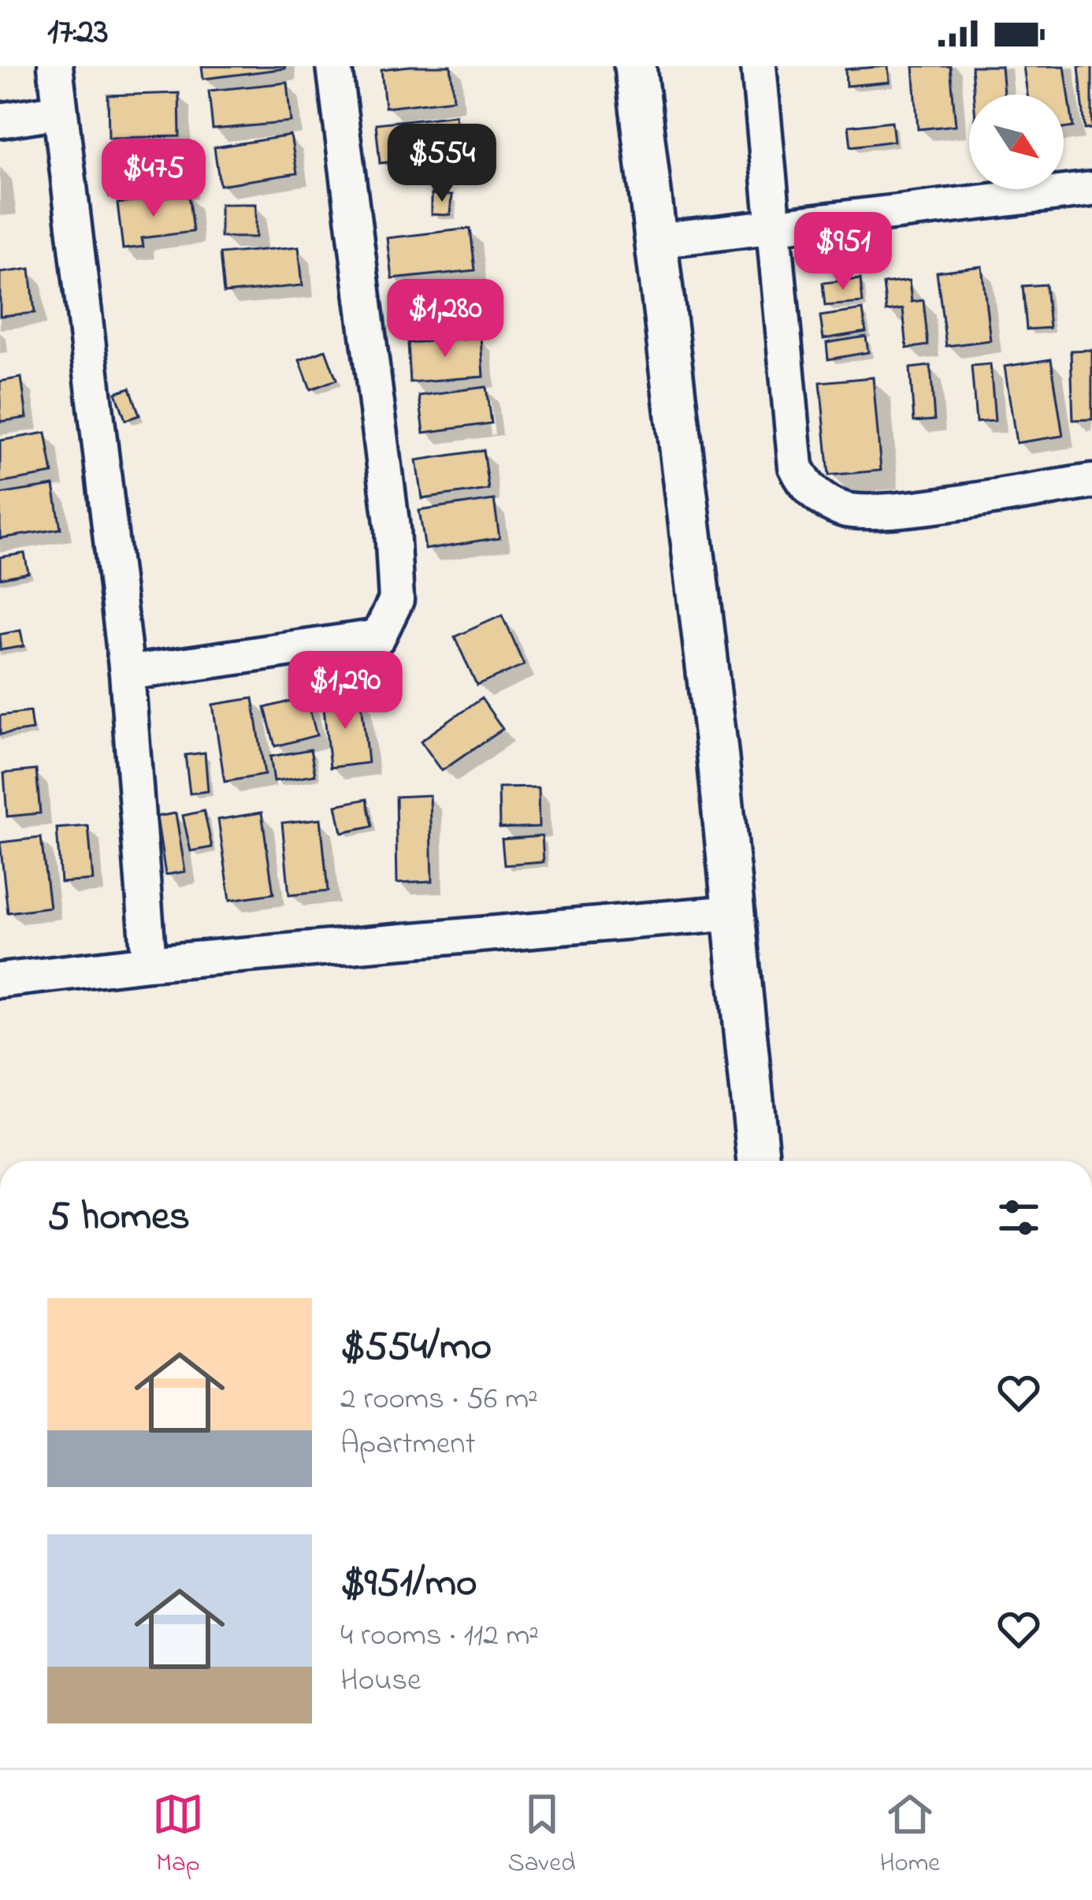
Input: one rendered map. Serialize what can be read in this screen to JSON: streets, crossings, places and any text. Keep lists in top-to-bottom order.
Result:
{
  "north": "bottom right",
  "page": {
    "status": "17:23",
    "price": [
      "$554",
      "$475",
      "$951",
      "$1,280",
      "$1,290"
    ],
    "heading": "5 homes",
    "list": [
      {
        "name": "$554/mo",
        "note": "2 rooms · 56 m² · Apartment"
      },
      {
        "name": "$951/mo",
        "note": "4 rooms · 112 m² · House"
      }
    ],
    "tabs": ["Map", "Saved", "Home"]
  }
}
